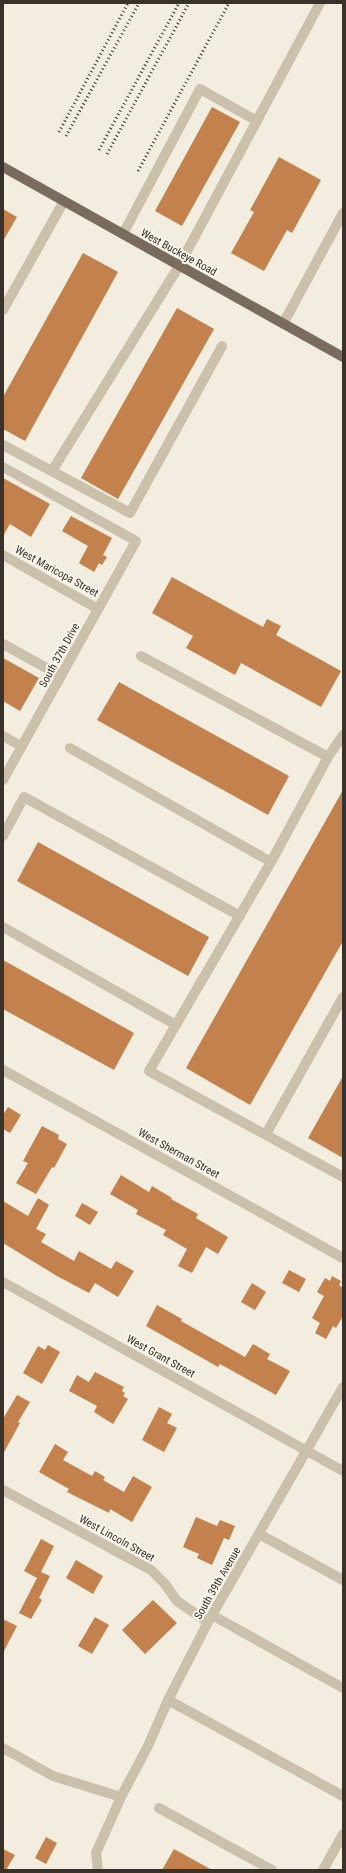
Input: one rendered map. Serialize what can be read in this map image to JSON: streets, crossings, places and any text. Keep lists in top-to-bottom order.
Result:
{
  "streets": {
    "main road": ["West Buckeye Road"],
    "street": [
      "West Maricopa Street",
      "South 37th Drive",
      "West Sherman Street",
      "West Grant Street",
      "West Lincoln Street",
      "South 39th Avenue"
    ]
  },
  "crossings": [
    ["West Maricopa Street", "South 37th Drive"],
    ["West Grant Street", "South 39th Avenue"],
    ["West Lincoln Street", "South 39th Avenue"]
  ]
}
